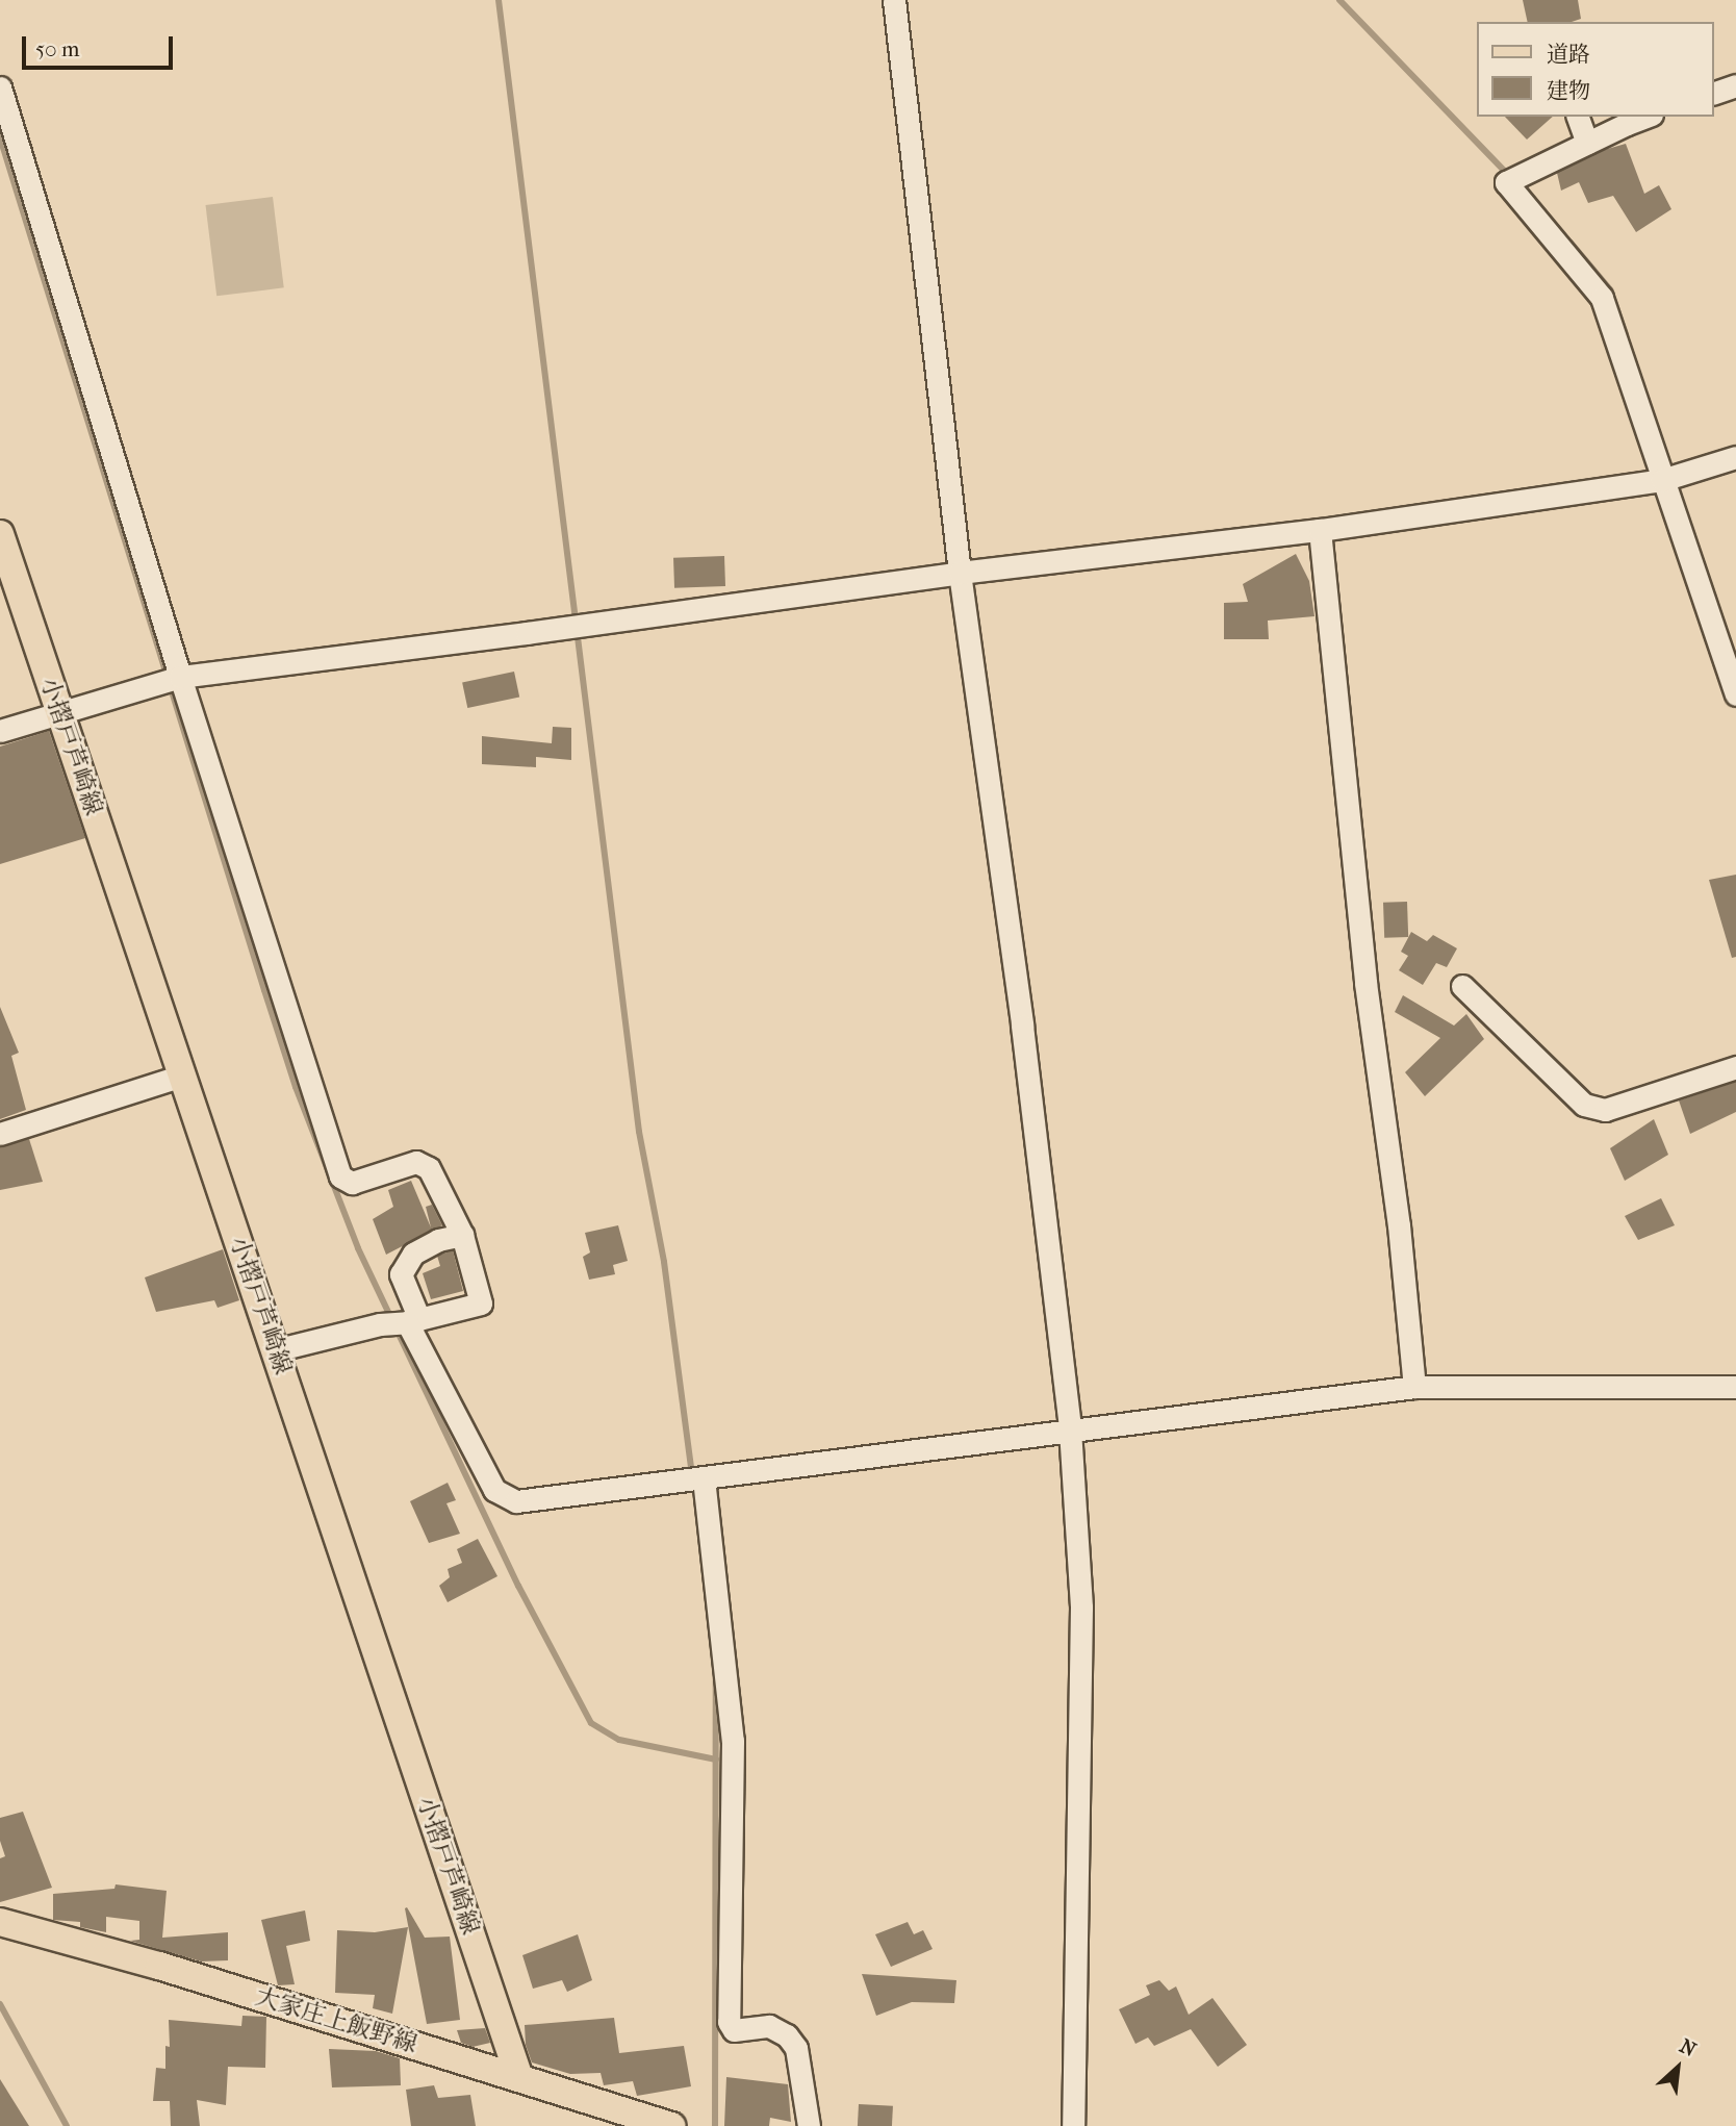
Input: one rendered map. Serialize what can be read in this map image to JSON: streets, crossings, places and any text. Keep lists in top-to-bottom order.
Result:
{
  "streets": {
    "main road": ["小摺戸芦崎線", "大家庄上飯野線"]
  },
  "crossings": [
    ["小摺戸芦崎線", "大家庄上飯野線"]
  ],
  "legend": ["道路", "建物"],
  "scale_bar": "50 m",
  "north": "top right"
}
